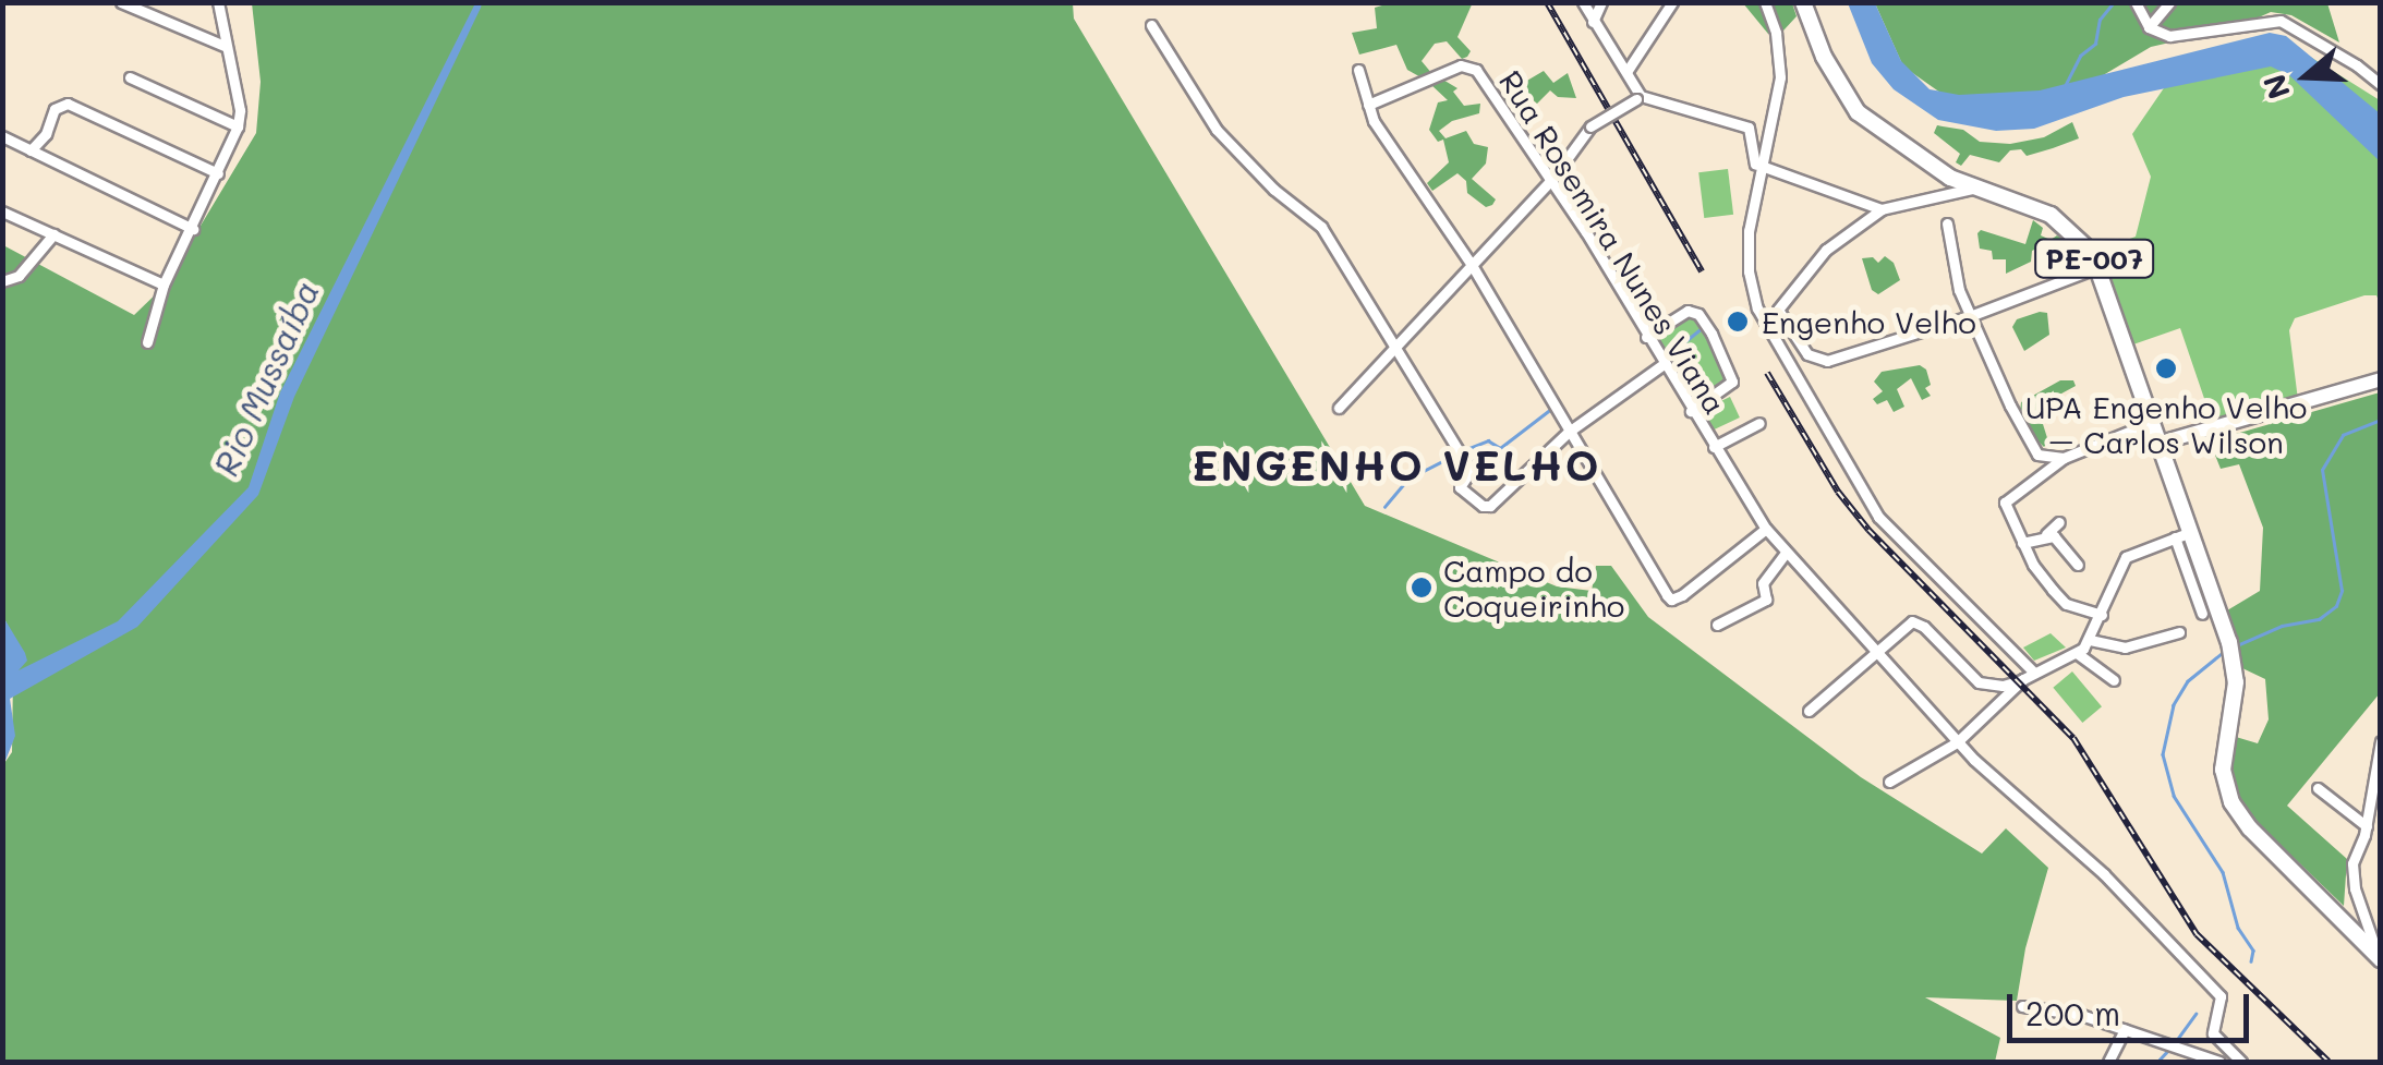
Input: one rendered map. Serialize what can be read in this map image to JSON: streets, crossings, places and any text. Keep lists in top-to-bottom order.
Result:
{
  "streets": {
    "main road": ["PE-007"],
    "street": ["Rua Rosemira Nunes Viana"]
  },
  "districts": ["ENGENHO VELHO"],
  "water": ["Rio Mussaíba"],
  "places": ["Engenho Velho", "UPA Engenho Velho – Carlos Wilson", "Campo do Coqueirinho"],
  "scale_bar": "200 m",
  "north": "left"
}
